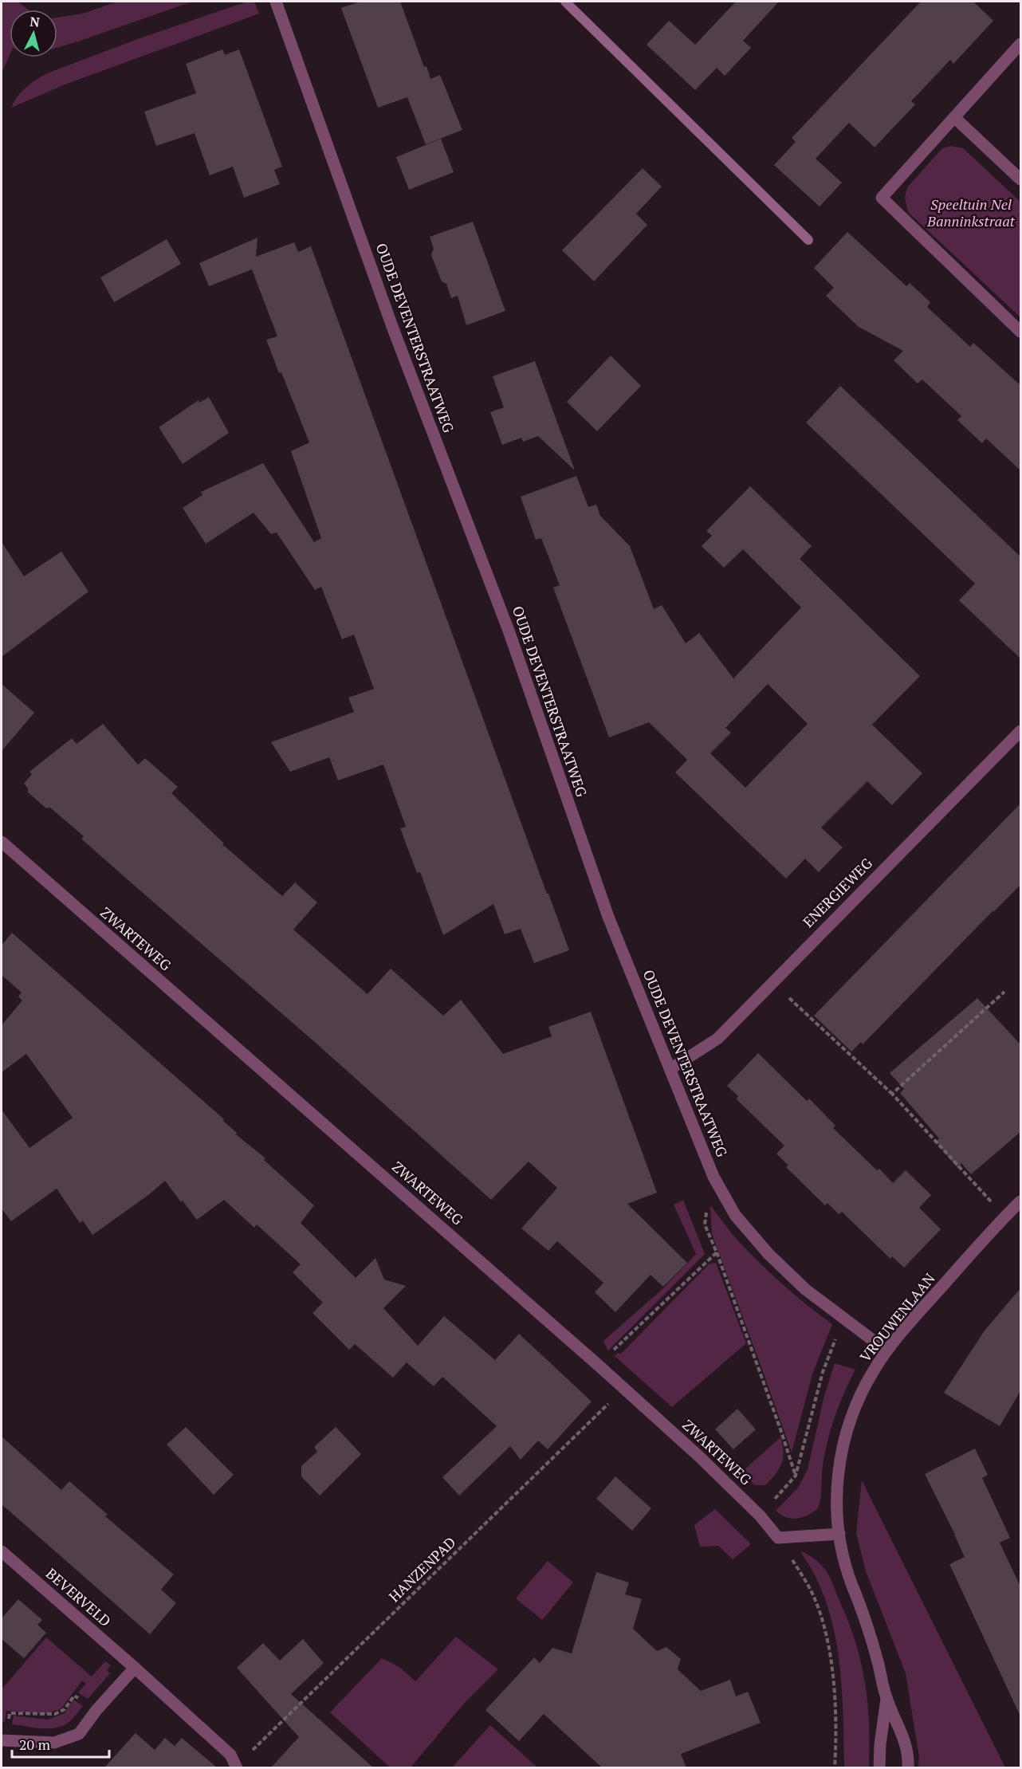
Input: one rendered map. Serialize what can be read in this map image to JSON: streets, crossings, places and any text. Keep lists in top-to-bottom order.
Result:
{
  "streets": {
    "street": [
      "OUDE DEVENTERSTRAATWEG",
      "ENERGIEWEG",
      "ZWARTEWEG",
      "VROUWENLAAN",
      "BEVERVELD"
    ],
    "path": ["HANZENPAD"]
  },
  "crossings": [
    ["OUDE DEVENTERSTRAATWEG", "ENERGIEWEG"],
    ["OUDE DEVENTERSTRAATWEG", "VROUWENLAAN"],
    ["ZWARTEWEG", "HANZENPAD"],
    ["HANZENPAD", "BEVERVELD"]
  ],
  "parks": ["Speeltuin Nel Banninkstraat"],
  "scale_bar": "20 m",
  "north": "top"
}
